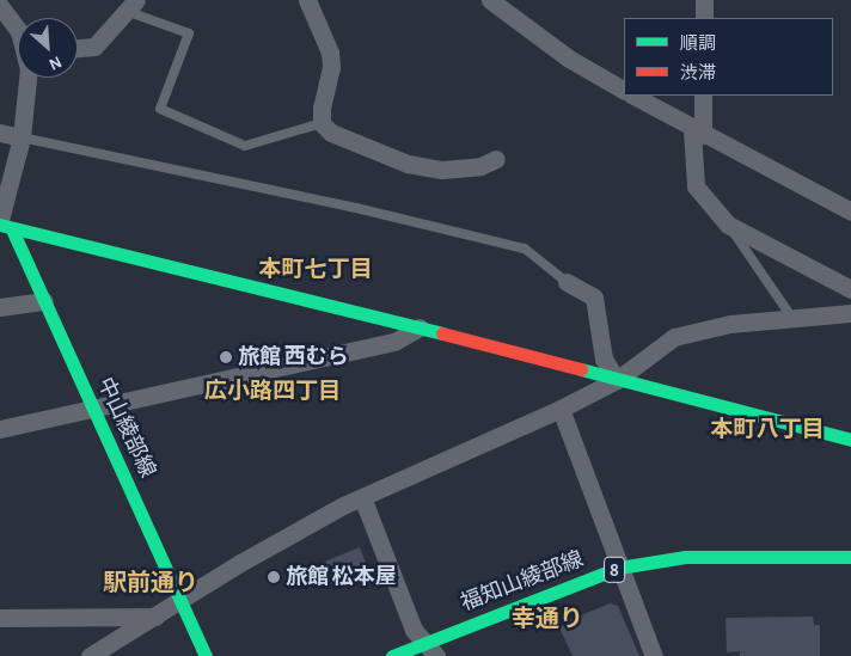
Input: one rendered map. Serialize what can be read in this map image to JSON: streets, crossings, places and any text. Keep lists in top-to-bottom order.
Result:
{
  "streets": {
    "main road": ["中山綾部線", "8", "福知山綾部線"]
  },
  "districts": [
    "本町七丁目",
    "広小路四丁目",
    "本町八丁目",
    "駅前通り",
    "幸通り"
  ],
  "places": ["旅館 西むら", "旅館 松本屋"],
  "legend": ["順調", "渋滞"],
  "north": "bottom right"
}
